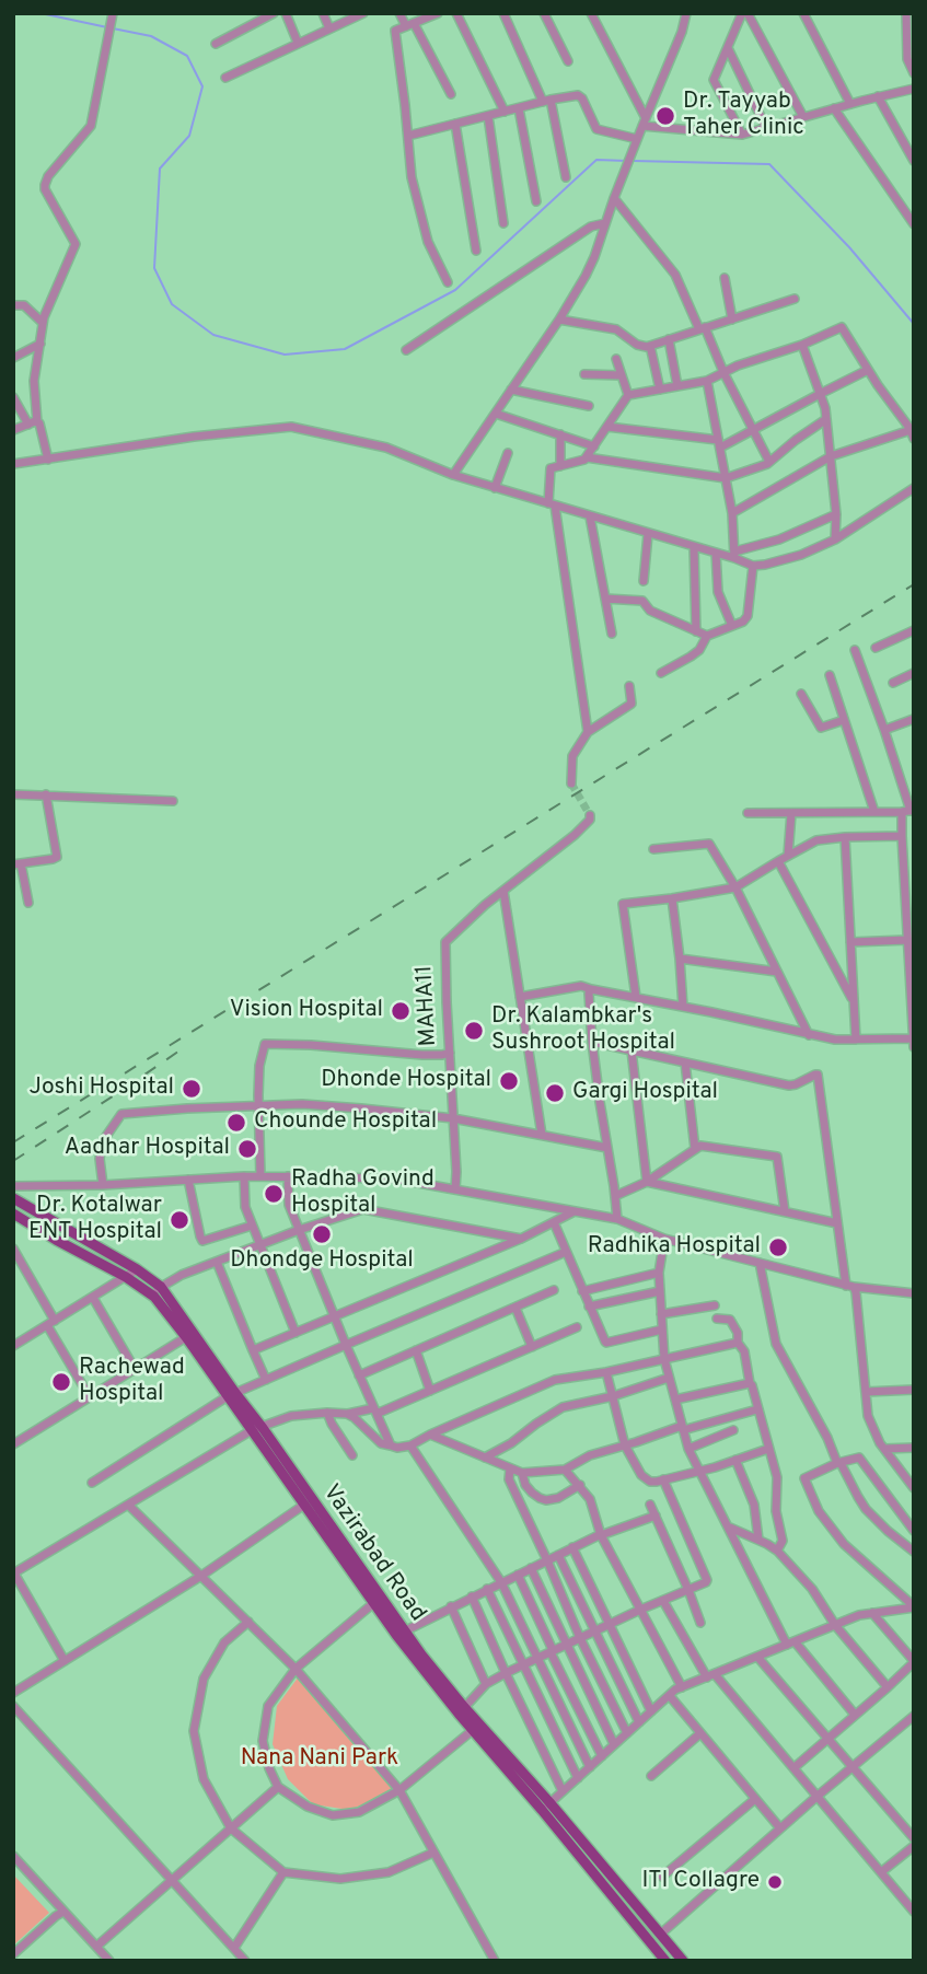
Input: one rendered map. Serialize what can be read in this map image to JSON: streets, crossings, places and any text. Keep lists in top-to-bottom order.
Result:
{
  "streets": {
    "main road": ["Vazirabad Road"],
    "street": ["MAHA11"]
  },
  "parks": ["Nana Nani Park"],
  "places": [
    "Dr. Tayyab Taher Clinic",
    "Vision Hospital",
    "Dr. Kalambkar's Sushroot Hospital",
    "Dhonde Hospital",
    "Joshi Hospital",
    "Gargi Hospital",
    "Chounde Hospital",
    "Aadhar Hospital",
    "Radha Govind Hospital",
    "Dr. Kotalwar ENT Hospital",
    "Dhondge Hospital",
    "Radhika Hospital",
    "Rachewad Hospital",
    "ITI Collagre"
  ]
}
